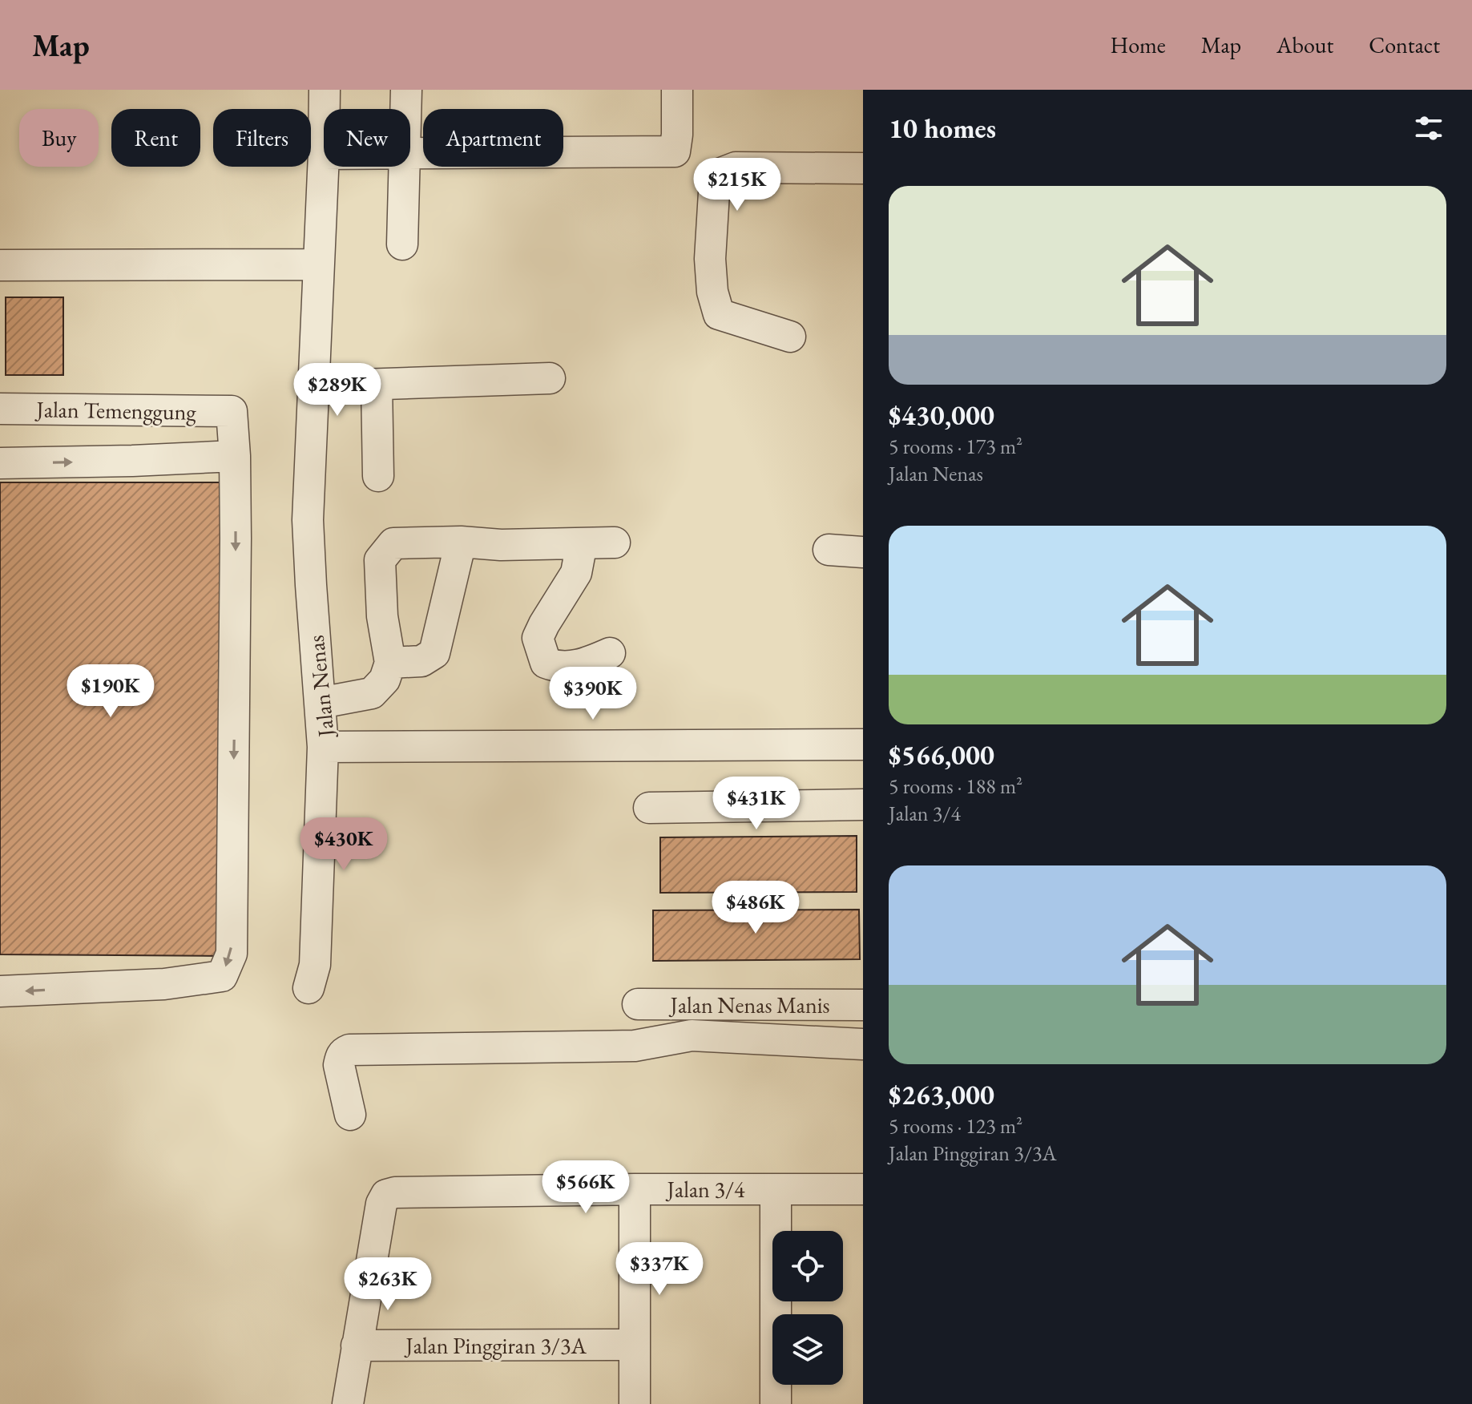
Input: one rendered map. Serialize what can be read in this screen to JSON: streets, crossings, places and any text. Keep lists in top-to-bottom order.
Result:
{
  "streets": {
    "street": [
      "Jalan Temenggung",
      "Jalan Nenas",
      "Jalan Nenas Manis",
      "Jalan 3/4",
      "Jalan Pinggiran 3/3A"
    ]
  },
  "crossings": [
    ["Jalan 3/4", "Jalan Pinggiran 3/3A"]
  ],
  "page": {
    "header": "Map",
    "nav": [
      "Home",
      "Map",
      "About",
      "Contact"
    ],
    "heading": "10 homes",
    "chip": [
      "Buy",
      "Rent",
      "Filters",
      "New",
      "Apartment"
    ],
    "price": [
      "$215K",
      "$289K",
      "$190K",
      "$390K",
      "$431K",
      "$430K",
      "$486K",
      "$566K",
      "$337K",
      "$263K"
    ],
    "list": [
      {
        "name": "$430,000",
        "note": "5 rooms · 173 m² · Jalan Nenas"
      },
      {
        "name": "$566,000",
        "note": "5 rooms · 188 m² · Jalan 3/4"
      },
      {
        "name": "$263,000",
        "note": "5 rooms · 123 m² · Jalan Pinggiran 3/3A"
      }
    ]
  }
}
